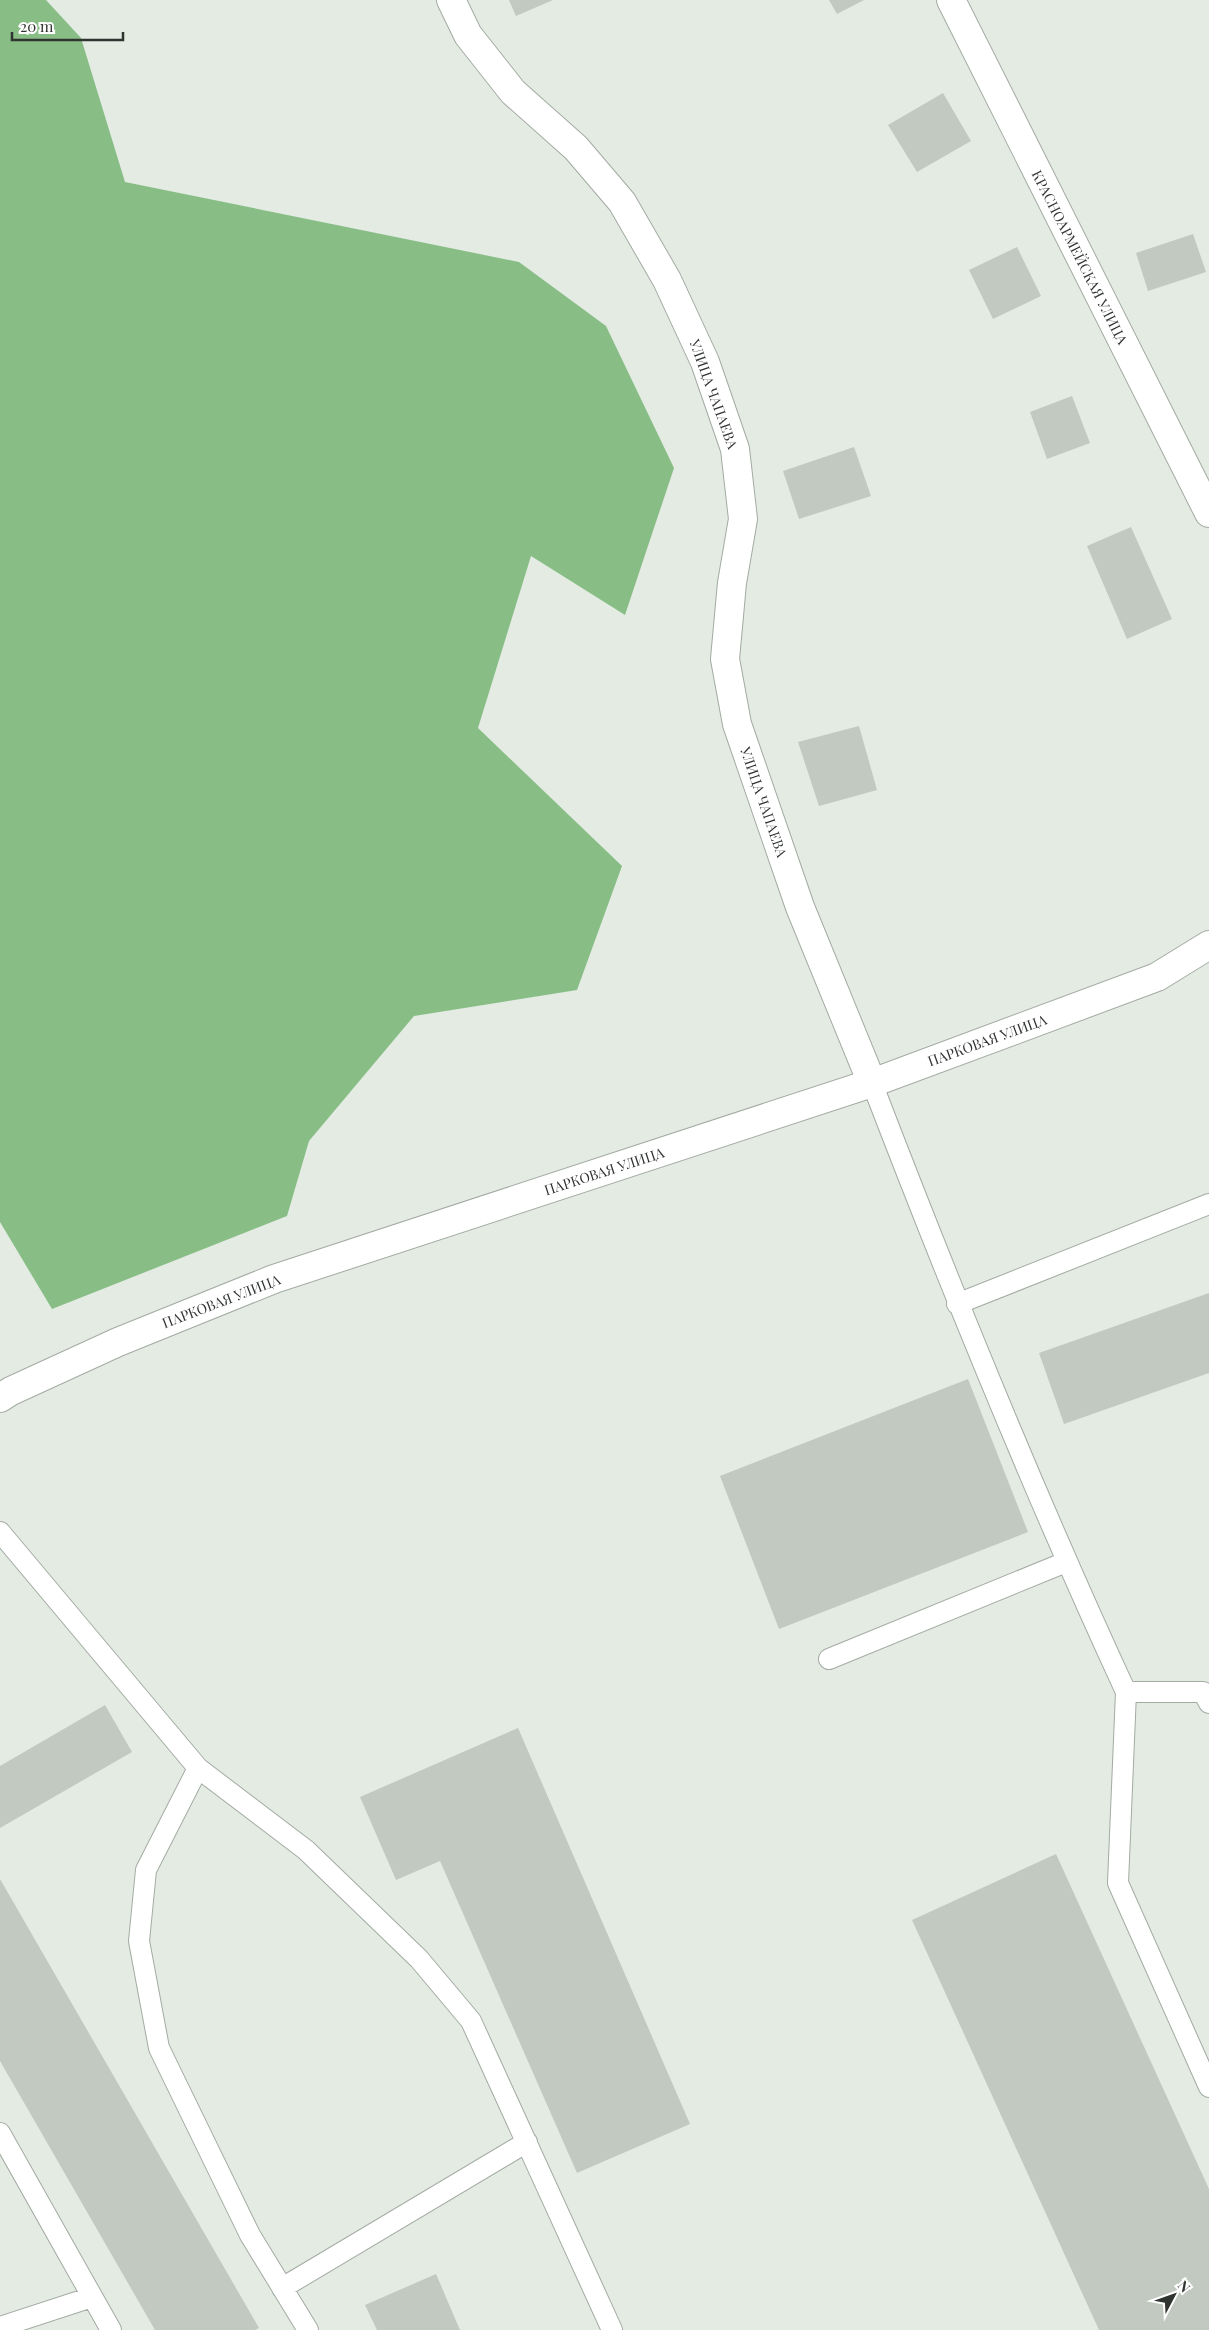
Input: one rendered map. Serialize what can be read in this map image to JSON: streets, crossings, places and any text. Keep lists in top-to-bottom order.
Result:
{
  "streets": {
    "street": ["КРАСНОАРМЕЙСКАЯ УЛИЦА", "УЛИЦА ЧАПАЕВА", "ПАРКОВАЯ УЛИЦА"]
  },
  "crossings": [
    ["УЛИЦА ЧАПАЕВА", "ПАРКОВАЯ УЛИЦА"]
  ],
  "scale_bar": "20 m",
  "north": "top right"
}
